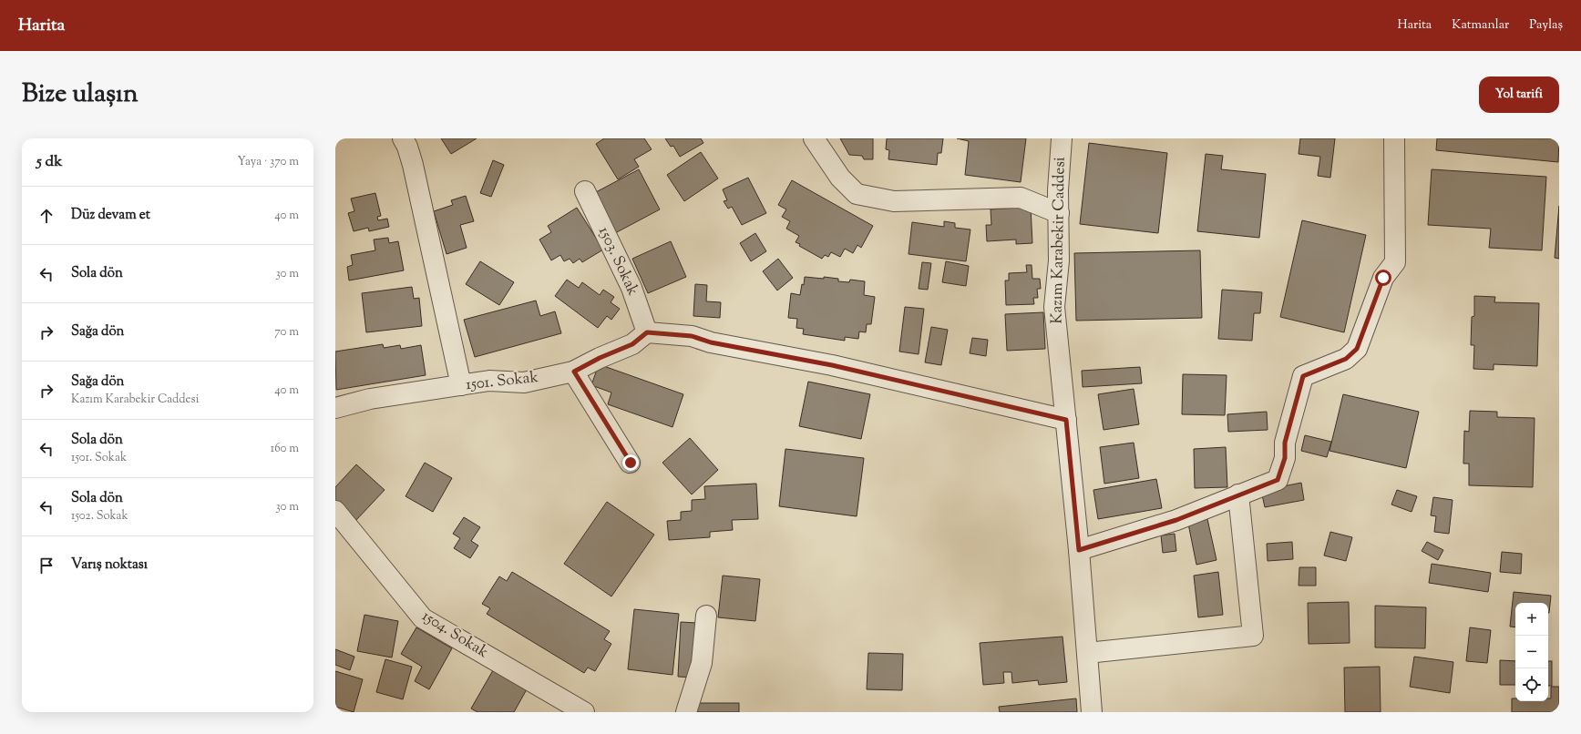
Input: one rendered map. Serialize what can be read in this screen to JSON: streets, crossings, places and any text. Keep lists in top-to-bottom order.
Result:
{
  "streets": {
    "street": [
      "Kazım Karabekir Caddesi",
      "1503. Sokak",
      "1501. Sokak",
      "1504. Sokak"
    ]
  },
  "crossings": [
    ["1503. Sokak", "1501. Sokak"]
  ],
  "page": {
    "header": "Harita",
    "nav": ["Harita", "Katmanlar", "Paylaş"],
    "title": "Bize ulaşın",
    "buttons": "Yol tarifi",
    "heading": ["5 dk", "Yaya · 370 m"],
    "list": [
      ["Düz devam et", "40 m"],
      ["Sola dön", "30 m"],
      ["Sağa dön", "70 m"],
      ["Sağa dön", "Kazım Karabekir Caddesi", "40 m"],
      ["Sola dön", "1501. Sokak", "160 m"],
      ["Sola dön", "1502. Sokak", "30 m"],
      "Varış noktası"
    ],
    "map_buttons": ["+", "−"]
  }
}
